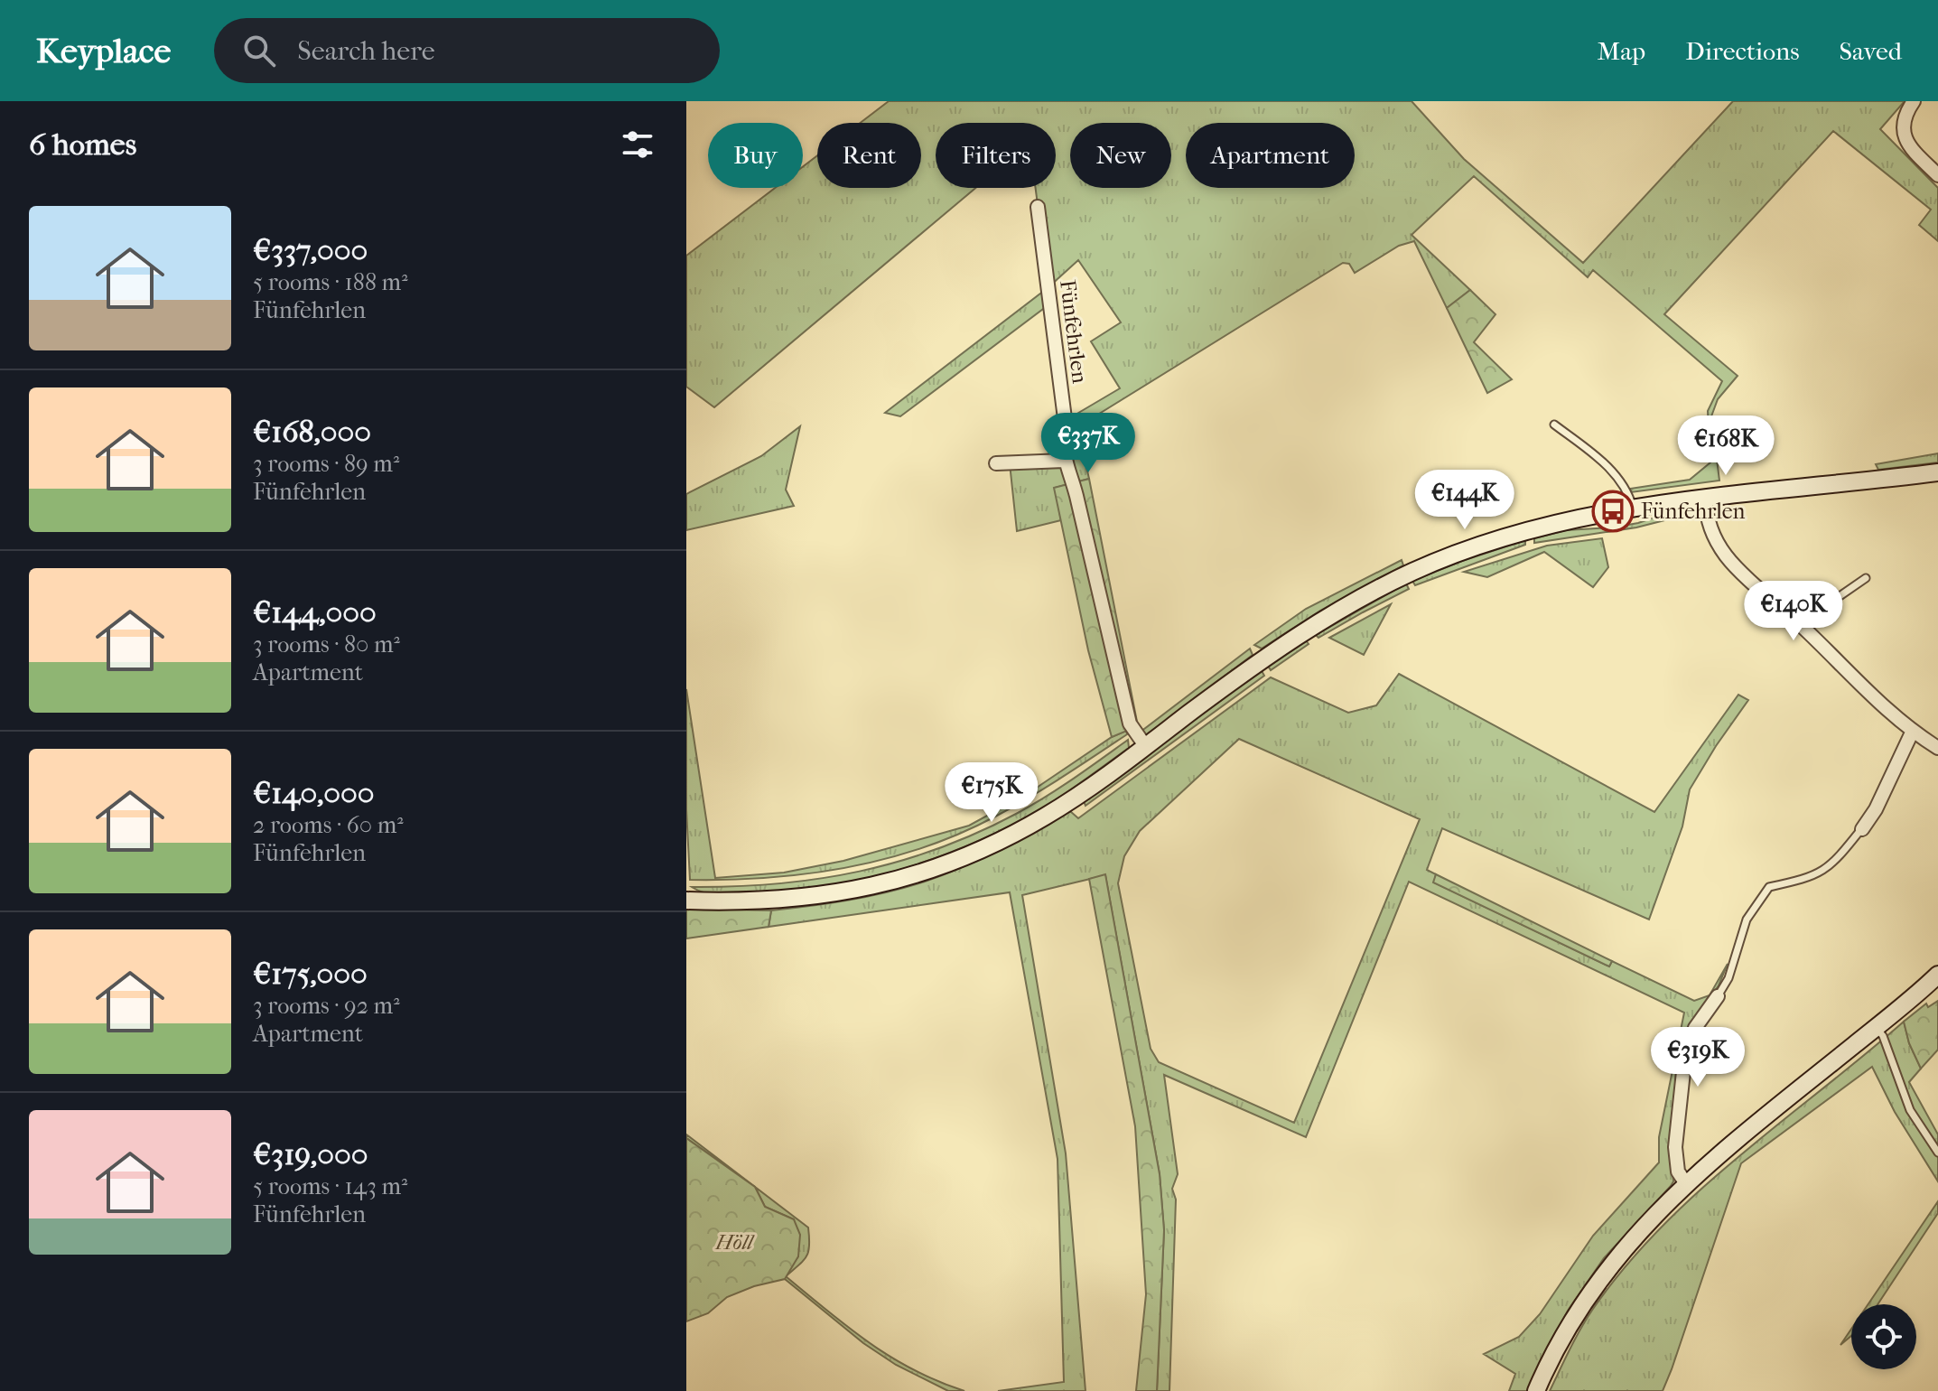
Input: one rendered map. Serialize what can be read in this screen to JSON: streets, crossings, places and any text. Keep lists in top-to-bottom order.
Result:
{
  "streets": {
    "street": ["Fünfehrlen"]
  },
  "parks": ["Höll"],
  "places": {
    "bus stop": ["Fünfehrlen"]
  },
  "page": {
    "header": "Keyplace",
    "search": "Search here",
    "nav": ["Map", "Directions", "Saved"],
    "heading": "6 homes",
    "chip": [
      "Buy",
      "Rent",
      "Filters",
      "New",
      "Apartment"
    ],
    "list": [
      {
        "name": "€337,000",
        "note": "5 rooms · 188 m² · Fünfehrlen"
      },
      {
        "name": "€168,000",
        "note": "3 rooms · 89 m² · Fünfehrlen"
      },
      {
        "name": "€144,000",
        "note": "3 rooms · 80 m² · Apartment"
      },
      {
        "name": "€140,000",
        "note": "2 rooms · 60 m² · Fünfehrlen"
      },
      {
        "name": "€175,000",
        "note": "3 rooms · 92 m² · Apartment"
      },
      {
        "name": "€319,000",
        "note": "5 rooms · 143 m² · Fünfehrlen"
      }
    ],
    "price": [
      "€337K",
      "€168K",
      "€144K",
      "€140K",
      "€175K",
      "€319K"
    ]
  }
}
